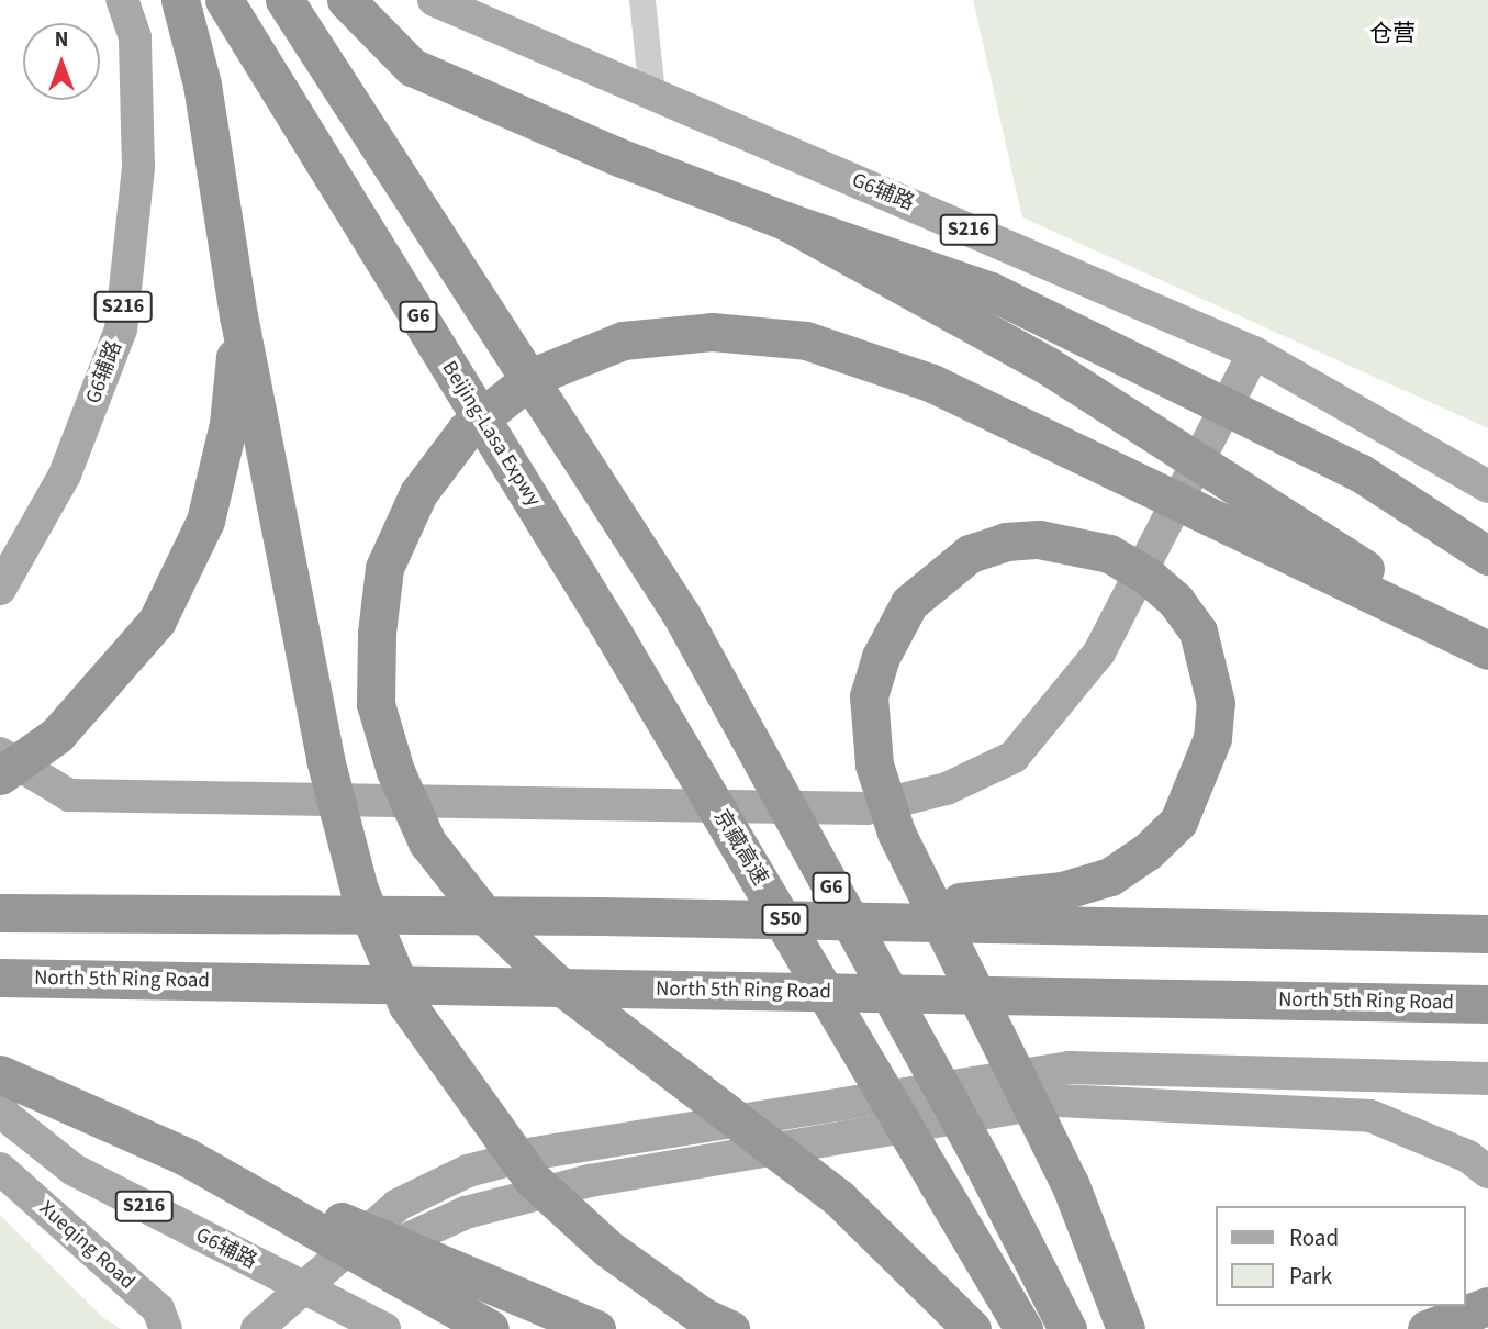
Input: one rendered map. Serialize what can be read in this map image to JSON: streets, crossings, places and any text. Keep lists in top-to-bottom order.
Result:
{
  "streets": {
    "highway": [
      "G6",
      "Beijing-Lasa Expwy",
      "京藏高速",
      "S50",
      "North 5th Ring Road"
    ],
    "main road": ["G6辅路", "S216", "Xueqing Road"]
  },
  "crossings": [
    ["Beijing-Lasa Expwy", "京藏高速"]
  ],
  "districts": ["仓营"],
  "legend": ["Road", "Park"],
  "north": "top"
}
